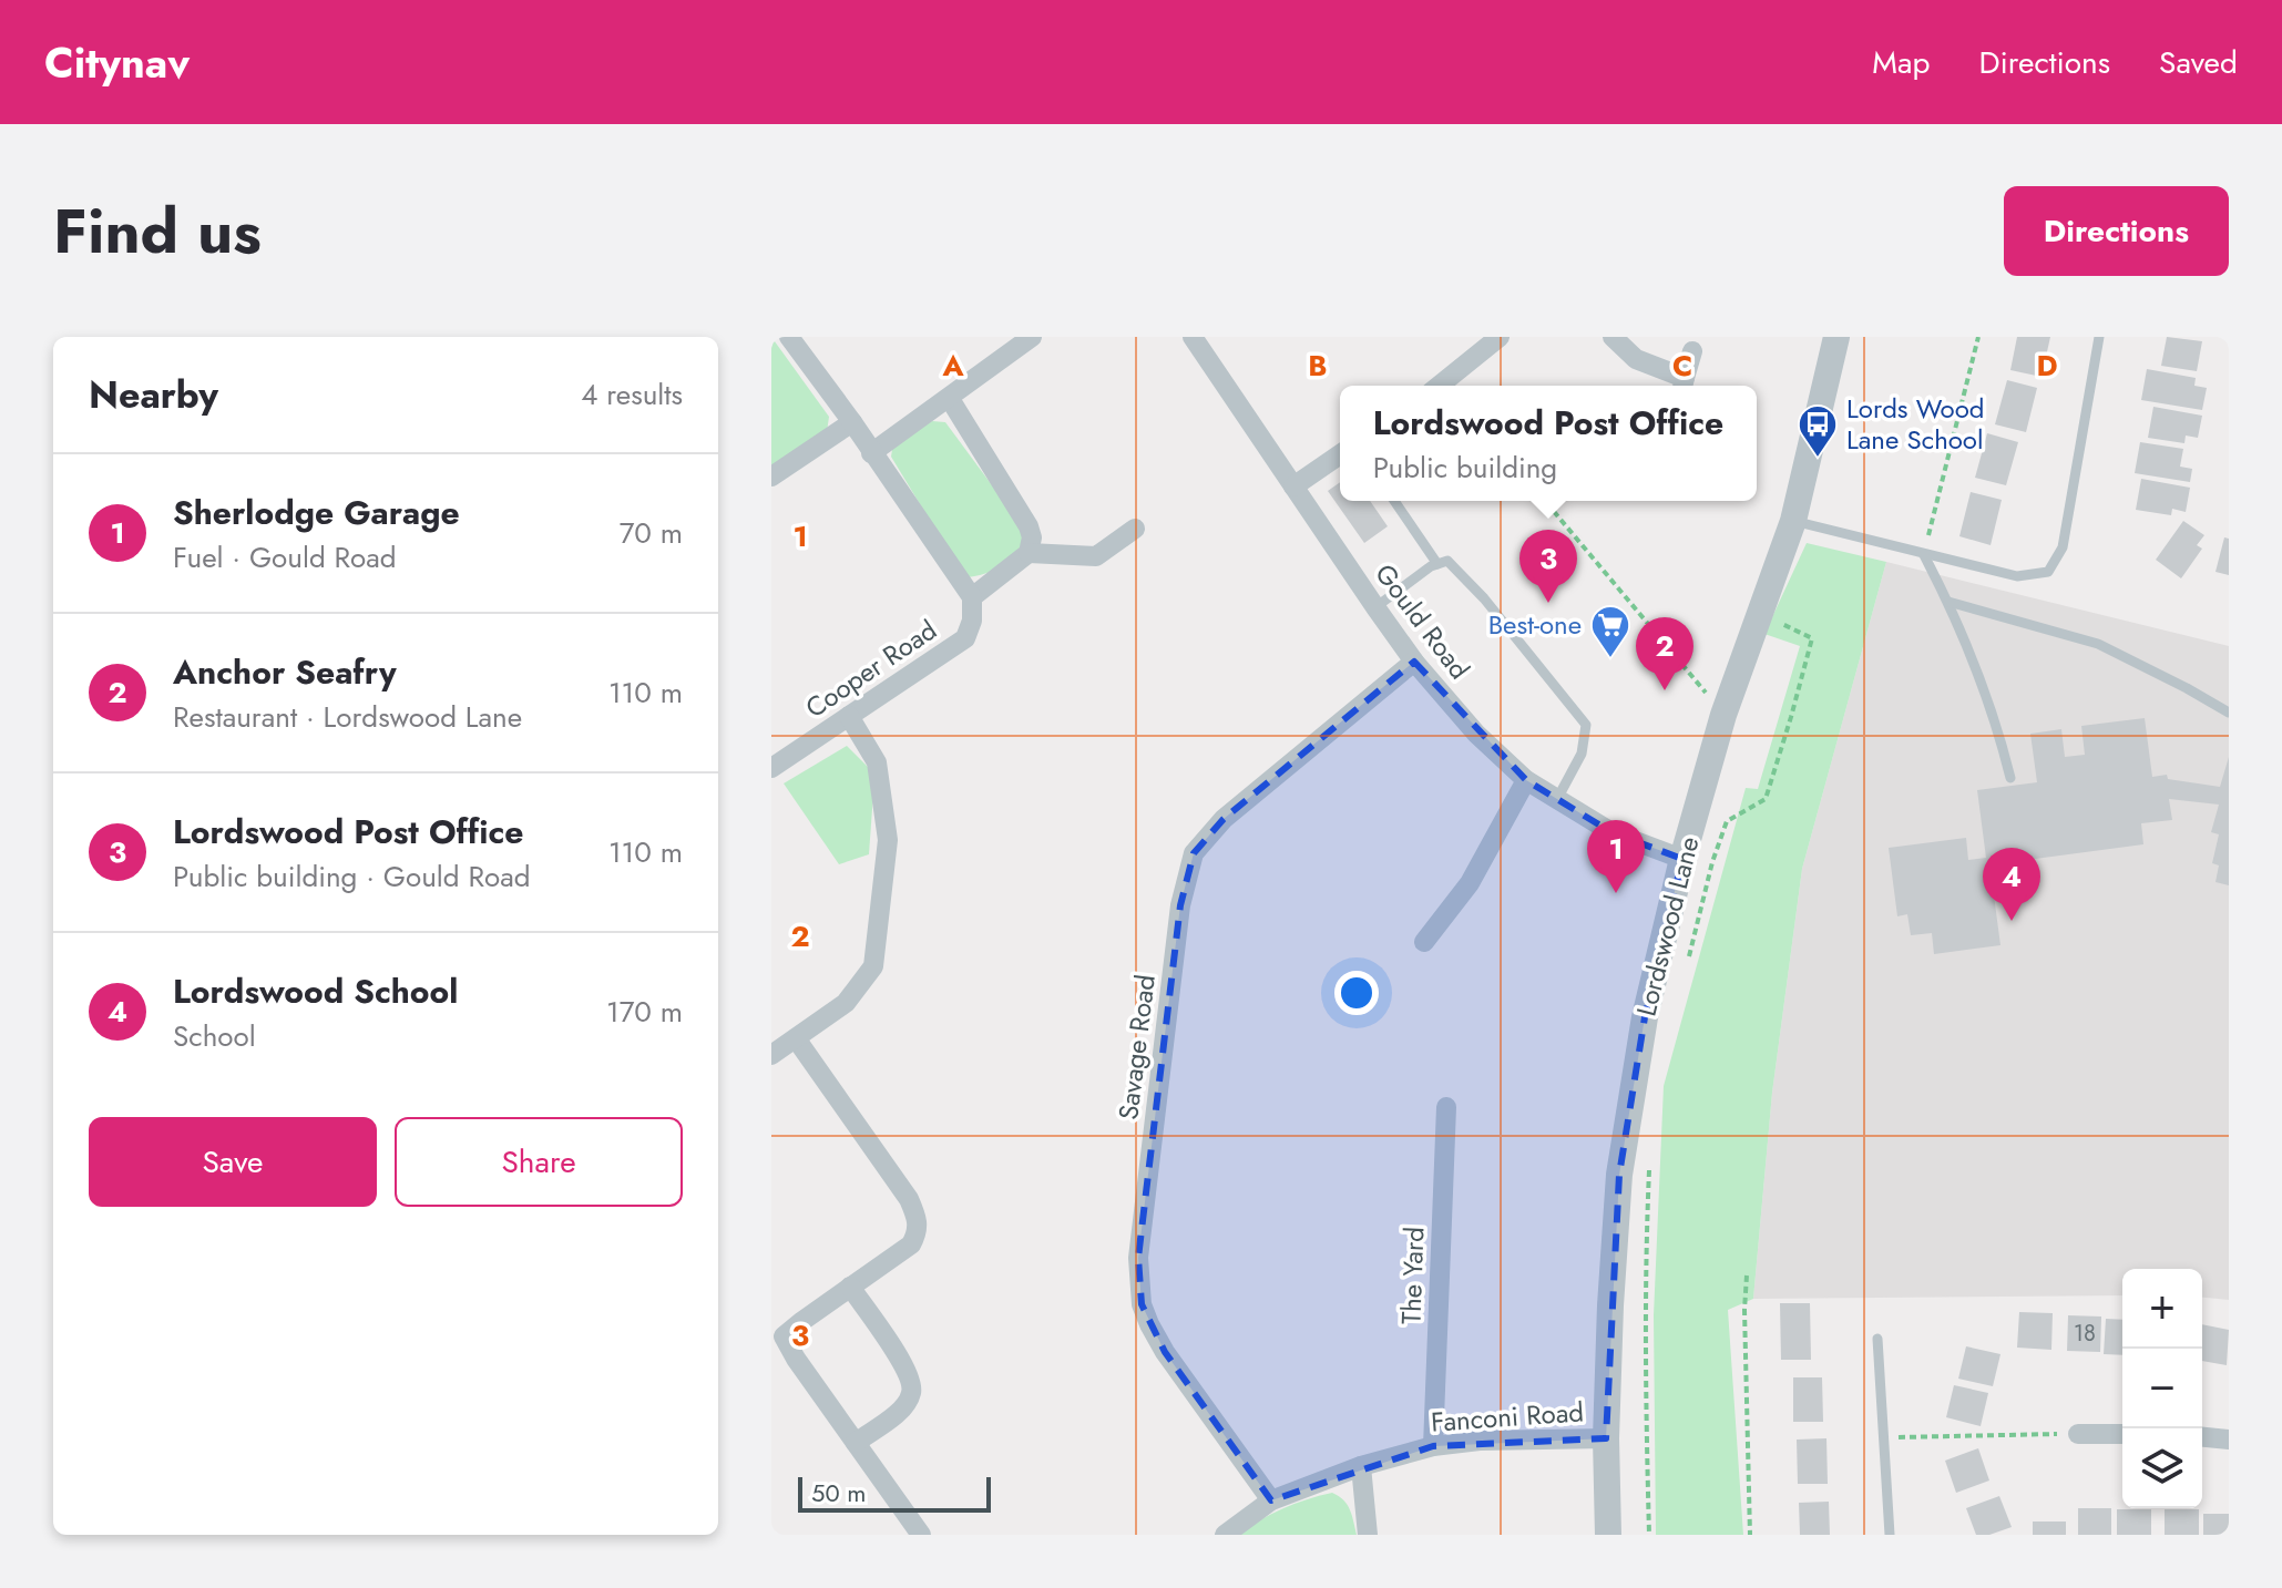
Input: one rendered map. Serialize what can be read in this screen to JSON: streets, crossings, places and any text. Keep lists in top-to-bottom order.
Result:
{
  "streets": {
    "street": [
      "Gould Road",
      "Cooper Road",
      "Lordswood Lane",
      "Savage Road",
      "The Yard",
      "Fanconi Road"
    ]
  },
  "crossings": [
    ["Gould Road", "Lordswood Lane"],
    ["Gould Road", "Savage Road"],
    ["Lordswood Lane", "Fanconi Road"],
    ["Savage Road", "Fanconi Road"],
    ["The Yard", "Fanconi Road"]
  ],
  "places": {
    "bus stop": ["Lords Wood Lane School"],
    "supermarket": ["Best-one"]
  },
  "house_numbers": ["18"],
  "scale_bar": "50 m",
  "page": {
    "header": "Citynav",
    "nav": ["Map", "Directions", "Saved"],
    "title": "Find us",
    "buttons": [
      "Directions",
      ["Save", "Share"]
    ],
    "heading": ["Nearby", "4 results"],
    "popup": ["Lordswood Post Office", "Public building"],
    "list": [
      {
        "mark": "1",
        "name": "Sherlodge Garage",
        "note": "Fuel · Gould Road",
        "value": "70 m"
      },
      {
        "mark": "2",
        "name": "Anchor Seafry",
        "note": "Restaurant · Lordswood Lane",
        "value": "110 m"
      },
      {
        "mark": "3",
        "name": "Lordswood Post Office",
        "note": "Public building · Gould Road",
        "value": "110 m"
      },
      {
        "mark": "4",
        "name": "Lordswood School",
        "note": "School",
        "value": "170 m"
      }
    ],
    "pins": [
      "3",
      "2",
      "1",
      "4"
    ],
    "map_buttons": ["+", "−"],
    "scale": "50 m"
  },
  "grid": {
    "columns": [
      "A",
      "B",
      "C",
      "D"
    ],
    "rows": ["1", "2", "3"]
  }
}
